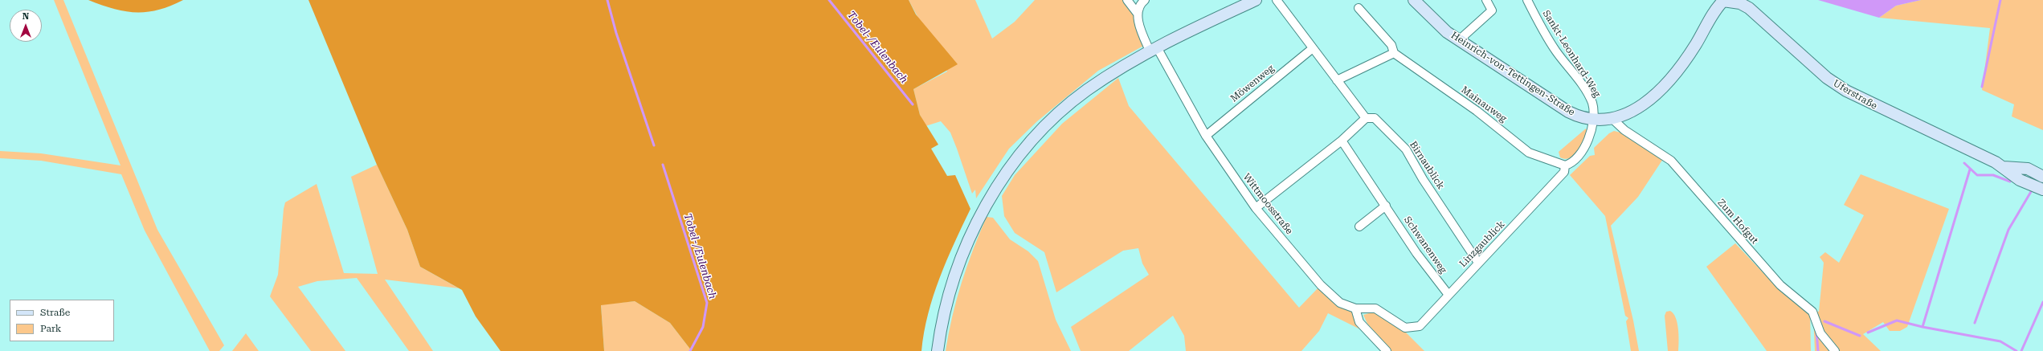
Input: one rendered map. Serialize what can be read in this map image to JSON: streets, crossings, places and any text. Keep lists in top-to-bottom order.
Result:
{
  "streets": {
    "main road": ["Heinrich-von-Tettingen-Straße", "Uferstraße"],
    "street": [
      "Sankt-Leonhard-Weg",
      "Möwenweg",
      "Mainauweg",
      "Birnaublick",
      "Wittmoosstraße",
      "Zum Hofgut",
      "Linzgaublick",
      "Schwanenweg"
    ]
  },
  "crossings": [
    ["Sankt-Leonhard-Weg", "Heinrich-von-Tettingen-Straße"],
    ["Sankt-Leonhard-Weg", "Linzgaublick"],
    ["Heinrich-von-Tettingen-Straße", "Uferstraße"],
    ["Heinrich-von-Tettingen-Straße", "Zum Hofgut"],
    ["Heinrich-von-Tettingen-Straße", "Linzgaublick"],
    ["Möwenweg", "Wittmoosstraße"],
    ["Mainauweg", "Linzgaublick"],
    ["Birnaublick", "Linzgaublick"],
    ["Wittmoosstraße", "Linzgaublick"],
    ["Linzgaublick", "Schwanenweg"]
  ],
  "water": ["Tobel-/Eulenbach"],
  "legend": ["Straße", "Park"],
  "north": "top"
}
